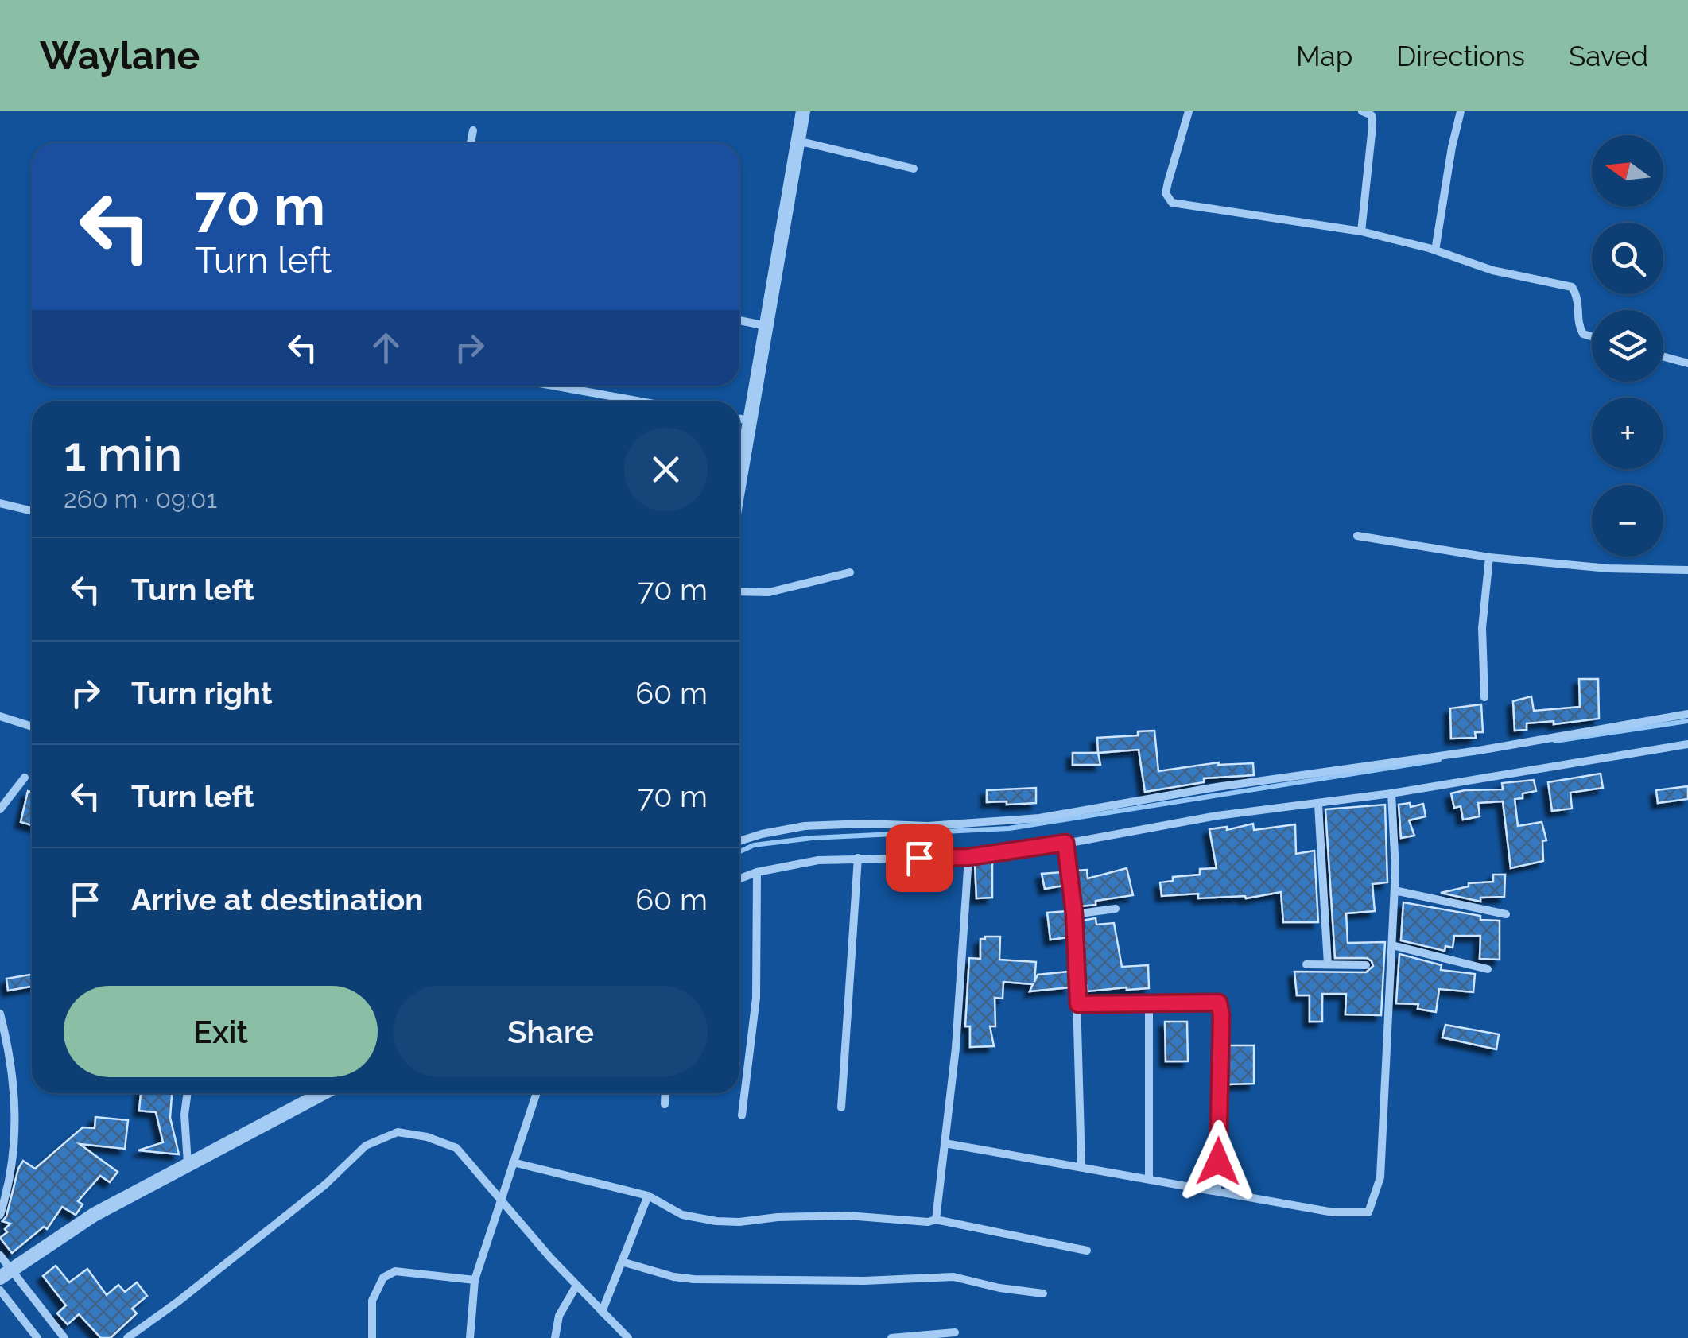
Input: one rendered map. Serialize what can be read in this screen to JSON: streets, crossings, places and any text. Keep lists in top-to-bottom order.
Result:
{
  "north": "left",
  "page": {
    "header": "Waylane",
    "nav": ["Map", "Directions", "Saved"],
    "map_buttons": ["+", "−"],
    "turn": ["70 m", "Turn left"],
    "heading": ["1 min", "260 m · 09:01"],
    "list": [
      {
        "name": "Turn left",
        "value": "70 m"
      },
      {
        "name": "Turn right",
        "value": "60 m"
      },
      {
        "name": "Turn left",
        "value": "70 m"
      },
      {
        "name": "Arrive at destination",
        "value": "60 m"
      }
    ],
    "buttons": ["Exit", "Share"]
  }
}
